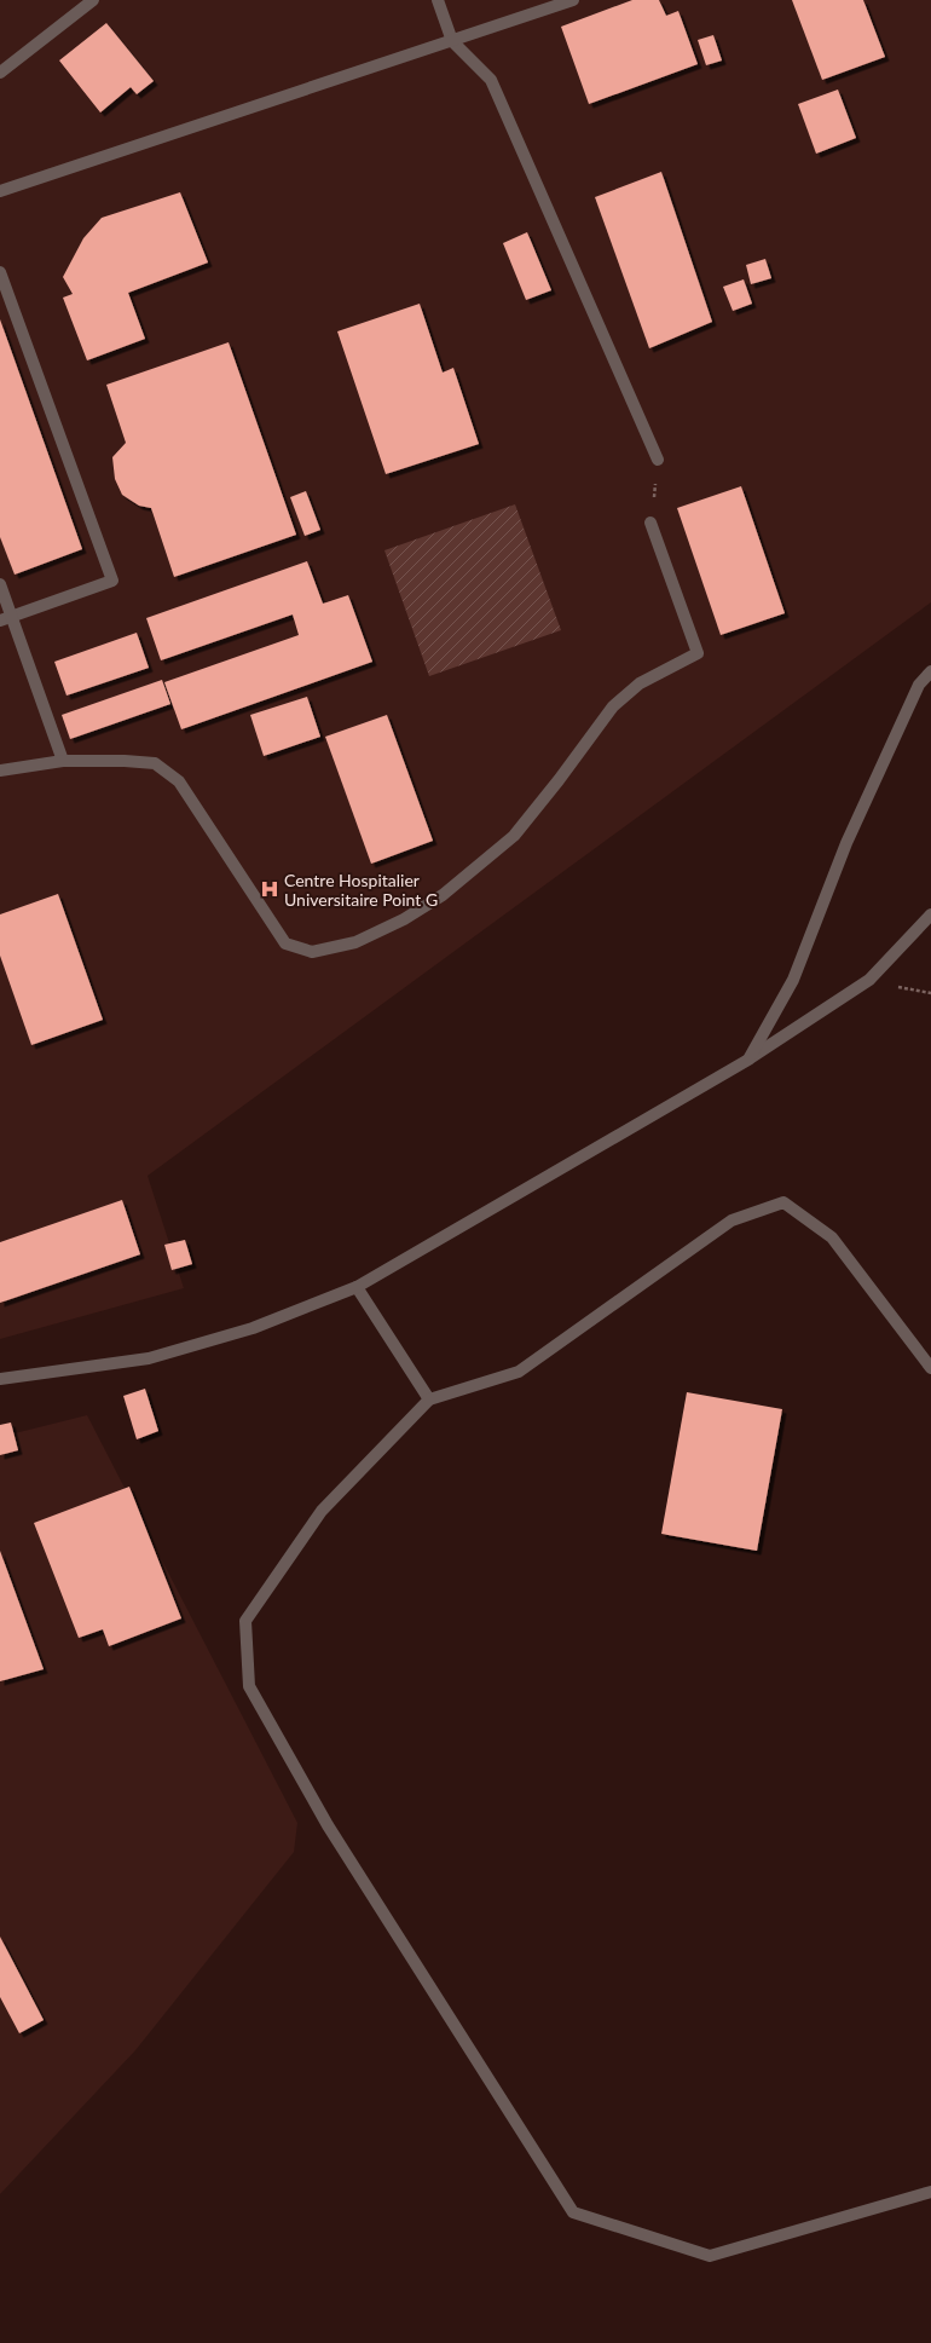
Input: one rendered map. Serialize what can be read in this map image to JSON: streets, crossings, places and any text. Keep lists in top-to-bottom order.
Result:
{
  "places": {
    "hospital": ["Centre Hospitalier Universitaire Point G"]
  }
}
